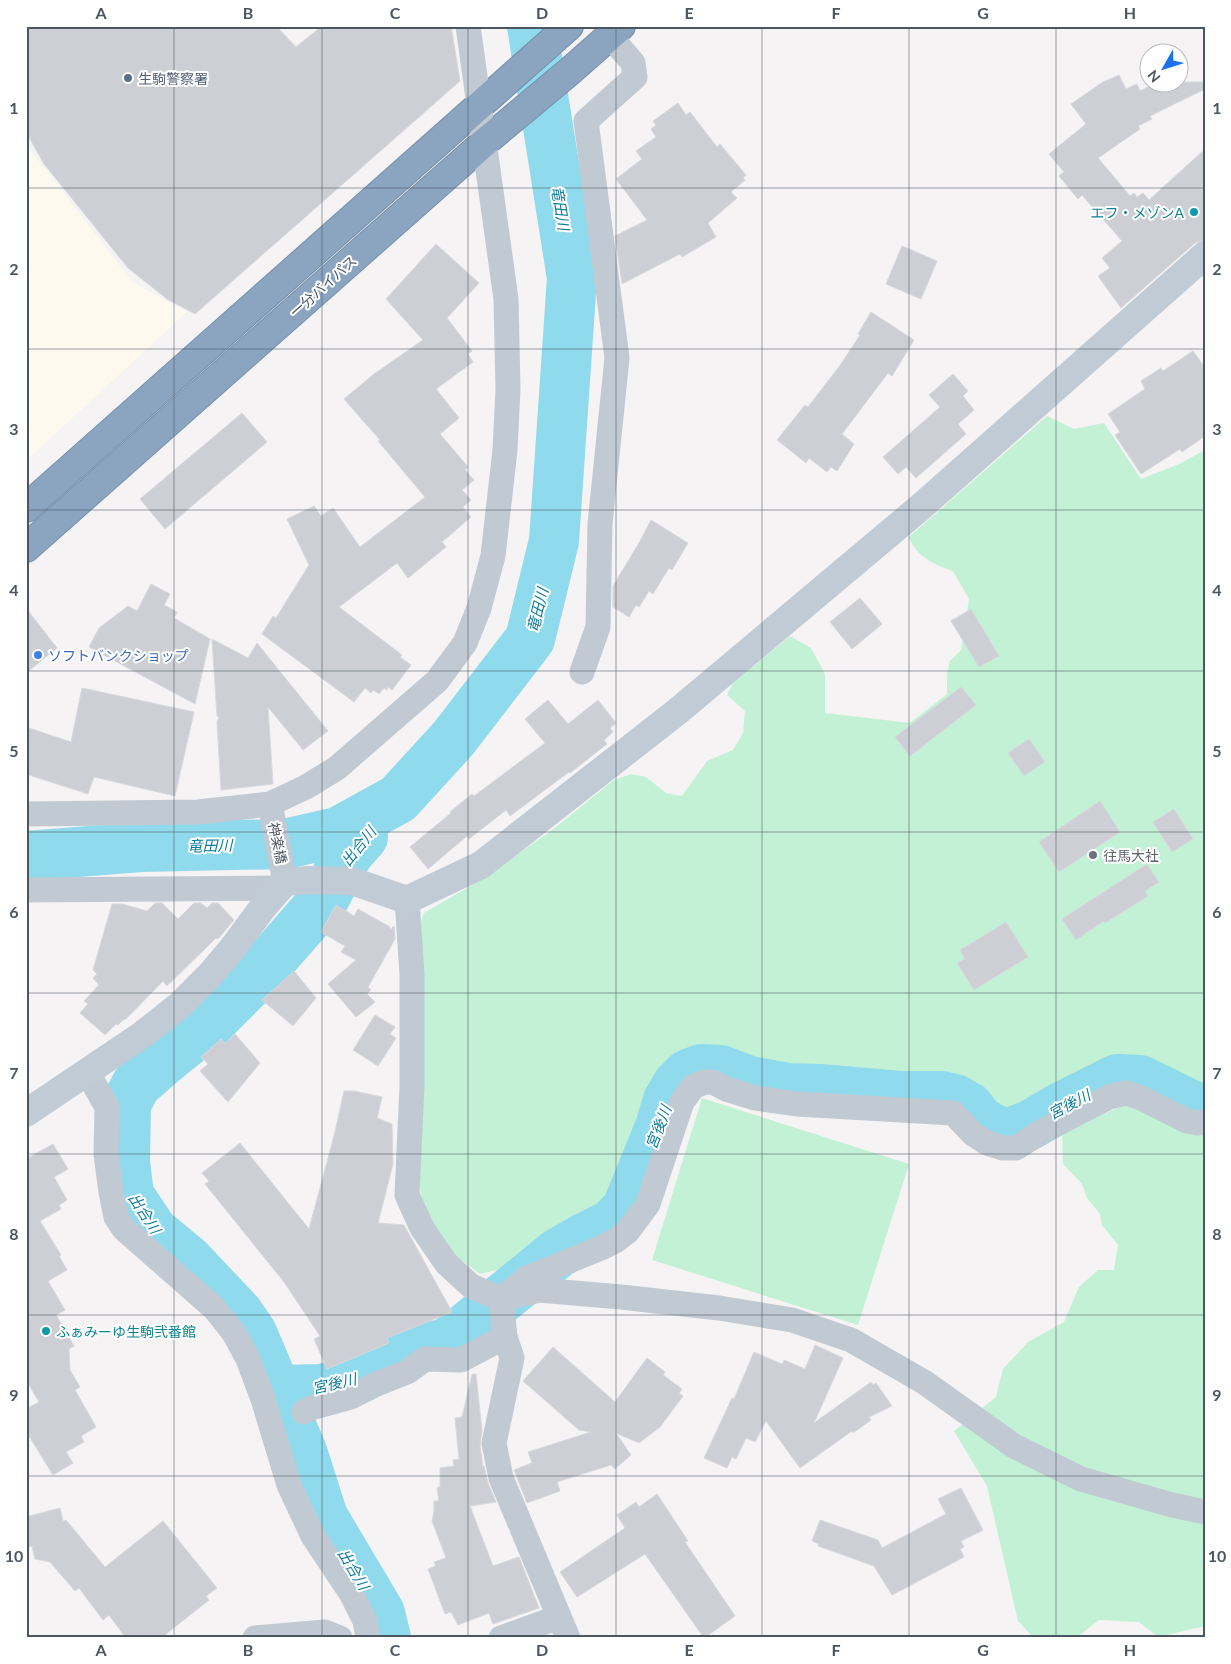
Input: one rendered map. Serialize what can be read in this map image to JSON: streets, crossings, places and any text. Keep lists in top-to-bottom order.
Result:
{
  "streets": {
    "highway": ["一分バイパス"],
    "street": ["神楽橋"]
  },
  "water": ["竜田川", "出合川", "宮後川"],
  "places": [
    "生駒警察署",
    "エフ・メゾンA",
    "ソフトバンクショップ",
    "往馬大社",
    "ふぁみーゆ生駒弐番館"
  ],
  "north": "bottom left",
  "grid": {
    "columns": [
      "A",
      "B",
      "C",
      "D",
      "E",
      "F",
      "G",
      "H"
    ],
    "rows": [
      "1",
      "2",
      "3",
      "4",
      "5",
      "6",
      "7",
      "8",
      "9",
      "10"
    ]
  }
}
